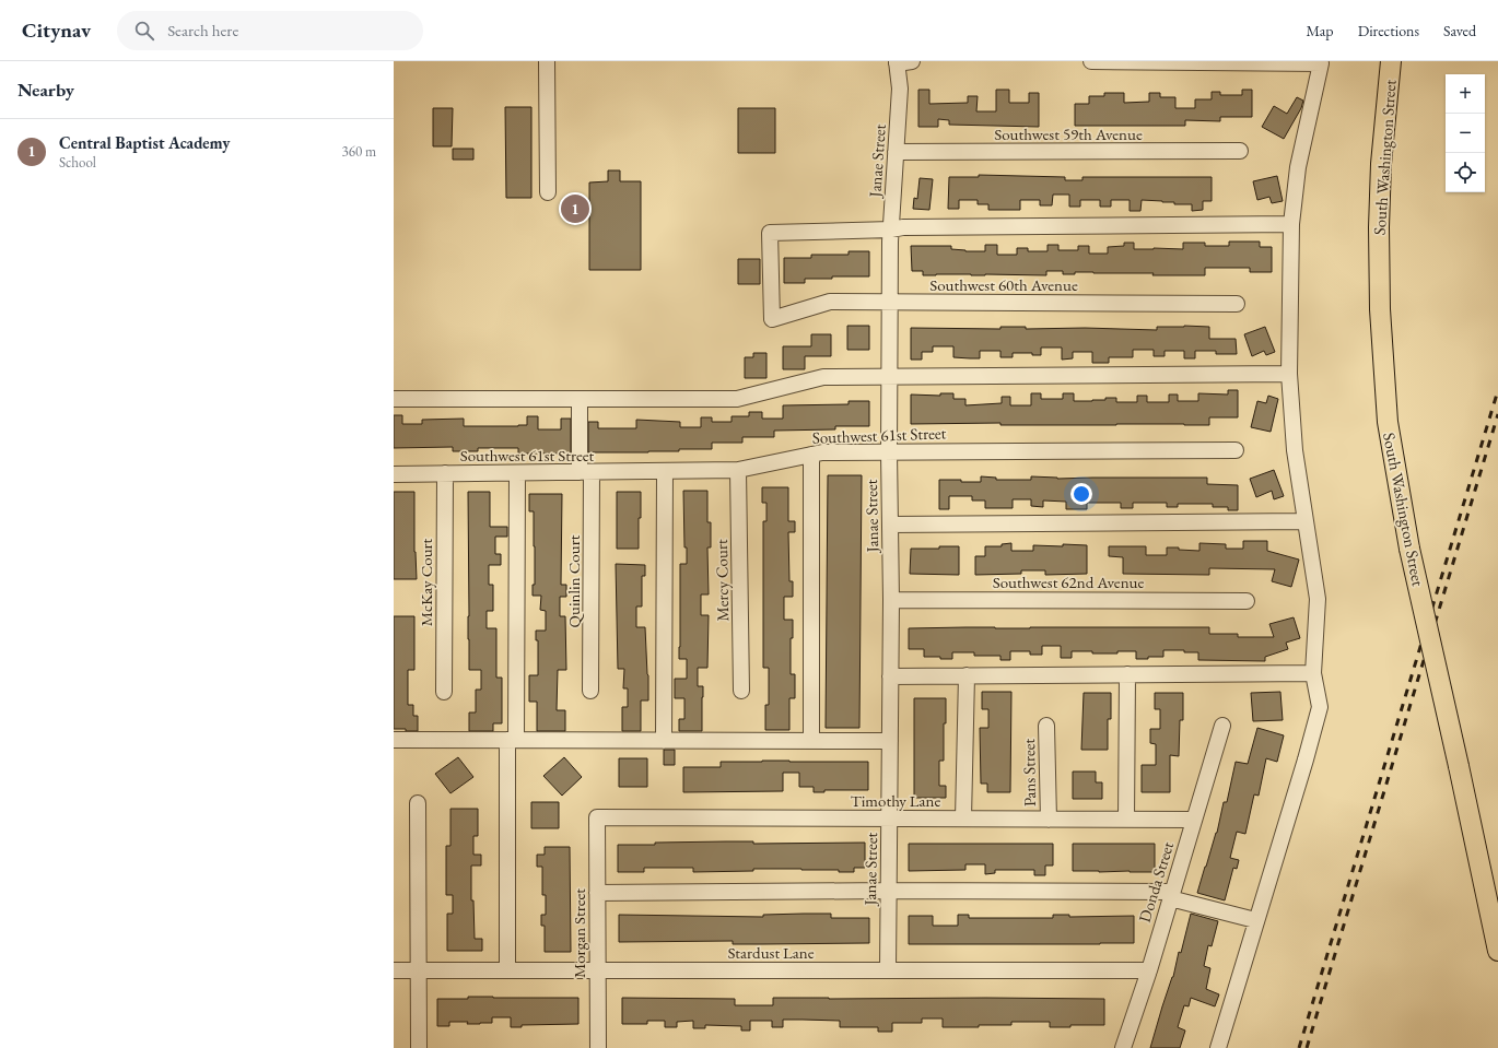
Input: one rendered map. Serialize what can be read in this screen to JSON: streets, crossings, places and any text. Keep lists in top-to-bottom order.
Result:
{
  "streets": {
    "main road": ["South Washington Street"],
    "street": [
      "Southwest 59th Avenue",
      "Janae Street",
      "Southwest 60th Avenue",
      "Southwest 61st Street",
      "Mercy Court",
      "Quinlin Court",
      "Southwest 62nd Avenue",
      "McKay Court",
      "Pans Street",
      "Timothy Lane",
      "Donda Street",
      "Morgan Street",
      "Stardust Lane"
    ]
  },
  "crossings": [
    ["Southwest 59th Avenue", "Janae Street"],
    ["Janae Street", "Southwest 60th Avenue"],
    ["Janae Street", "Southwest 61st Street"],
    ["Janae Street", "Southwest 62nd Avenue"],
    ["Janae Street", "Timothy Lane"],
    ["Janae Street", "Stardust Lane"],
    ["Southwest 61st Street", "Mercy Court"],
    ["Southwest 61st Street", "Quinlin Court"],
    ["Southwest 61st Street", "McKay Court"],
    ["Pans Street", "Timothy Lane"],
    ["Timothy Lane", "Donda Street"],
    ["Timothy Lane", "Morgan Street"],
    ["Donda Street", "Stardust Lane"],
    ["Morgan Street", "Stardust Lane"]
  ],
  "page": {
    "header": "Citynav",
    "search": "Search here",
    "nav": ["Map", "Directions", "Saved"],
    "heading": "Nearby",
    "map_buttons": ["+", "−"],
    "list": [
      {
        "mark": "1",
        "name": "Central Baptist Academy",
        "note": "School",
        "value": "360 m"
      }
    ],
    "pins": "1"
  }
}
